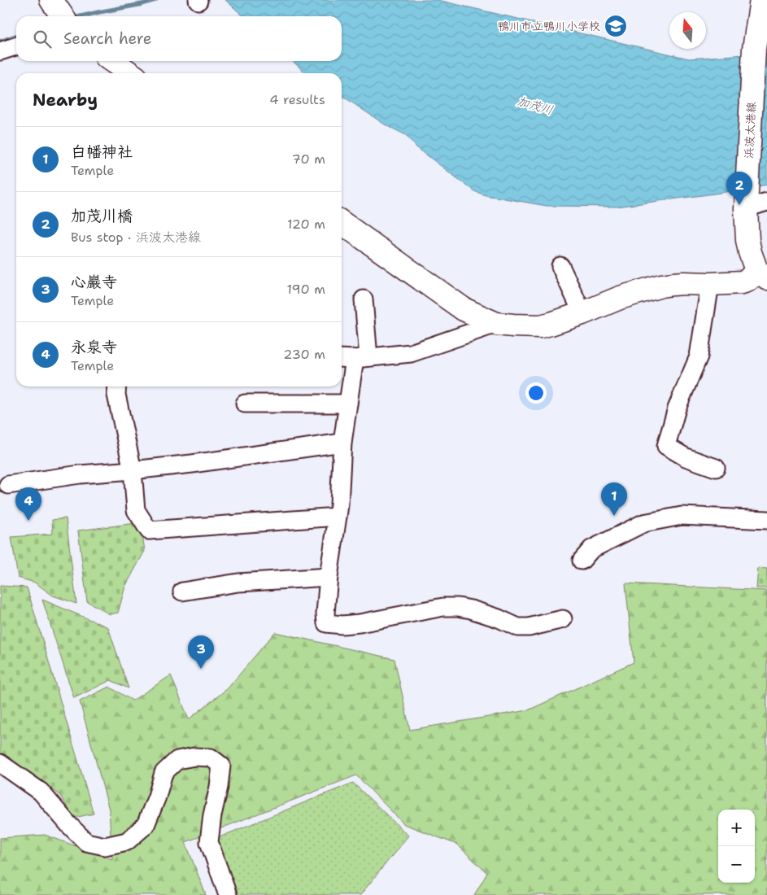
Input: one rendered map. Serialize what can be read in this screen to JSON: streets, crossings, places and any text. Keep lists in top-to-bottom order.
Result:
{
  "streets": {
    "street": ["浜波太港線"]
  },
  "water": ["加茂川"],
  "places": {
    "school or university": ["鴨川市立鴨川小学校"]
  },
  "north": "top",
  "page": {
    "search": "Search here",
    "heading": ["Nearby", "4 results"],
    "list": [
      {
        "mark": "1",
        "name": "白幡神社",
        "note": "Temple",
        "value": "70 m"
      },
      {
        "mark": "2",
        "name": "加茂川橋",
        "note": "Bus stop · 浜波太港線",
        "value": "120 m"
      },
      {
        "mark": "3",
        "name": "心巖寺",
        "note": "Temple",
        "value": "190 m"
      },
      {
        "mark": "4",
        "name": "永泉寺",
        "note": "Temple",
        "value": "230 m"
      }
    ],
    "pins": [
      "2",
      "1",
      "4",
      "3"
    ],
    "map_buttons": ["+", "−"]
  }
}
